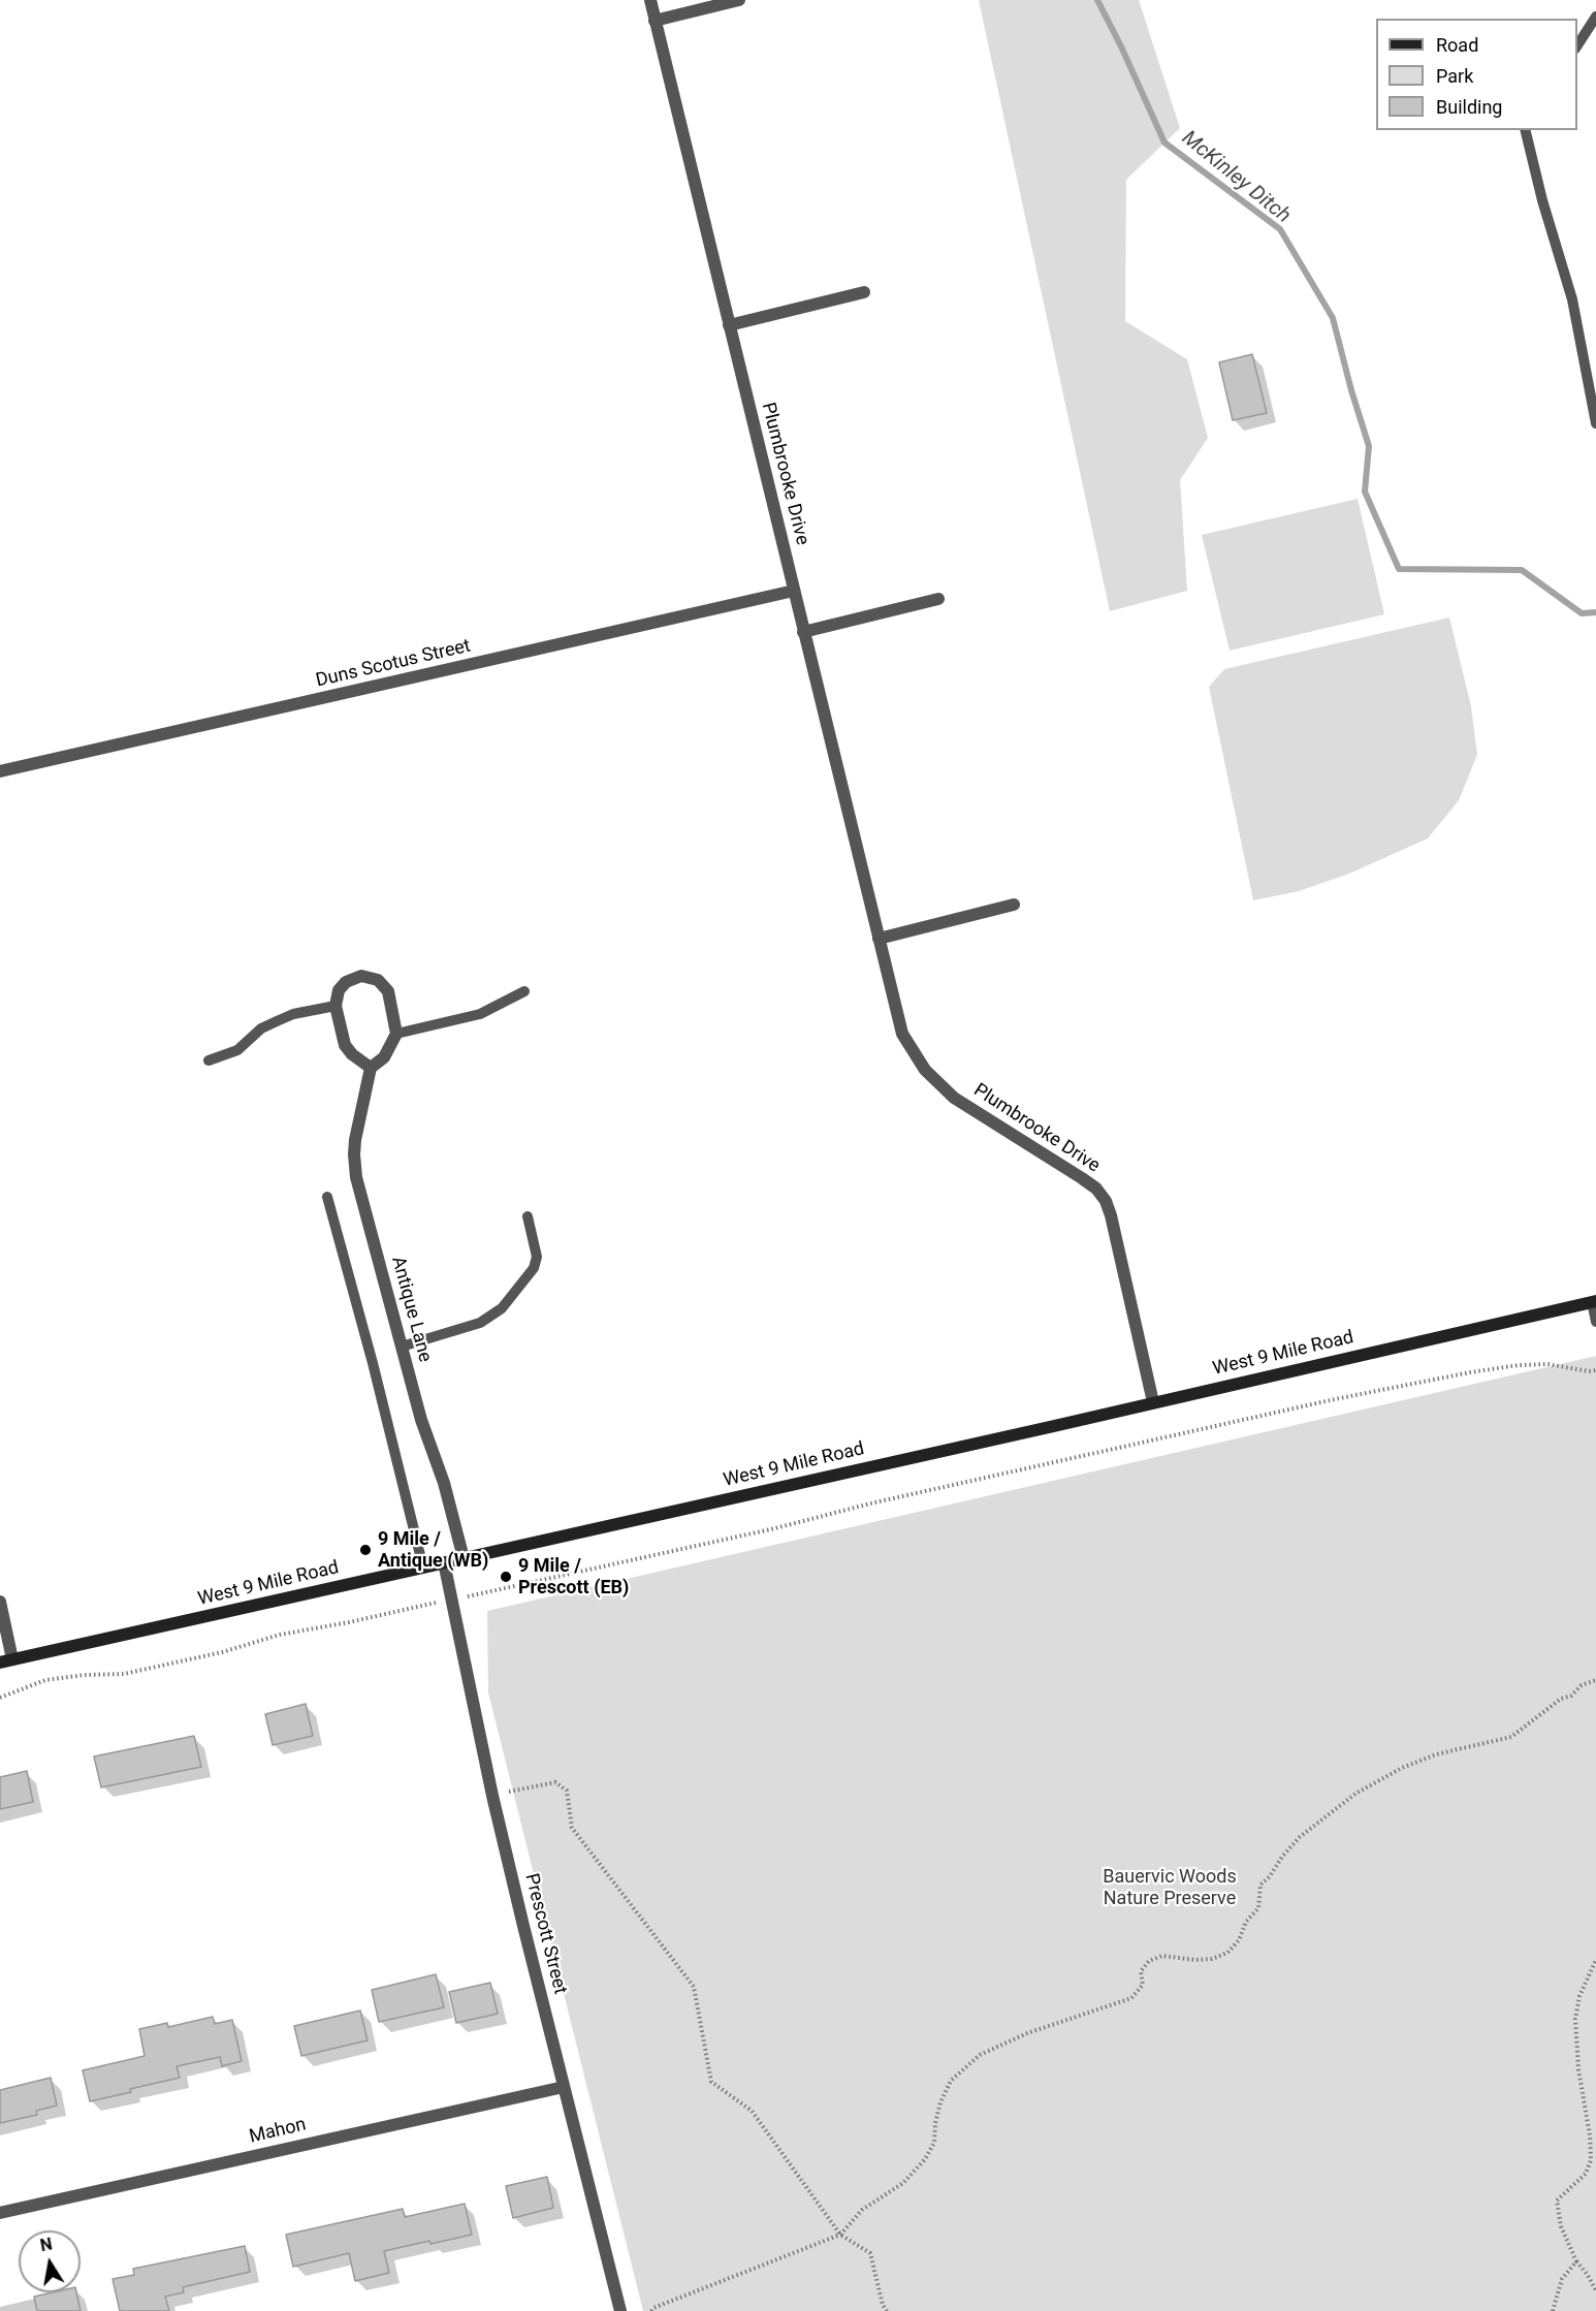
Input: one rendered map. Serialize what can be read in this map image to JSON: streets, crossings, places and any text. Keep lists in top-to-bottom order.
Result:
{
  "streets": {
    "main road": ["West 9 Mile Road"],
    "street": [
      "Plumbrooke Drive",
      "Duns Scotus Street",
      "Antique Lane",
      "Prescott Street",
      "Mahon"
    ]
  },
  "crossings": [
    ["Plumbrooke Drive", "Duns Scotus Street"],
    ["Plumbrooke Drive", "West 9 Mile Road"],
    ["Antique Lane", "West 9 Mile Road"],
    ["West 9 Mile Road", "Prescott Street"],
    ["Prescott Street", "Mahon"]
  ],
  "water": ["McKinley Ditch"],
  "parks": ["Bauervic Woods Nature Preserve"],
  "places": ["9 Mile / Antique (WB)", "9 Mile / Prescott (EB)"],
  "legend": ["Road", "Park", "Building"],
  "north": "top"
}
